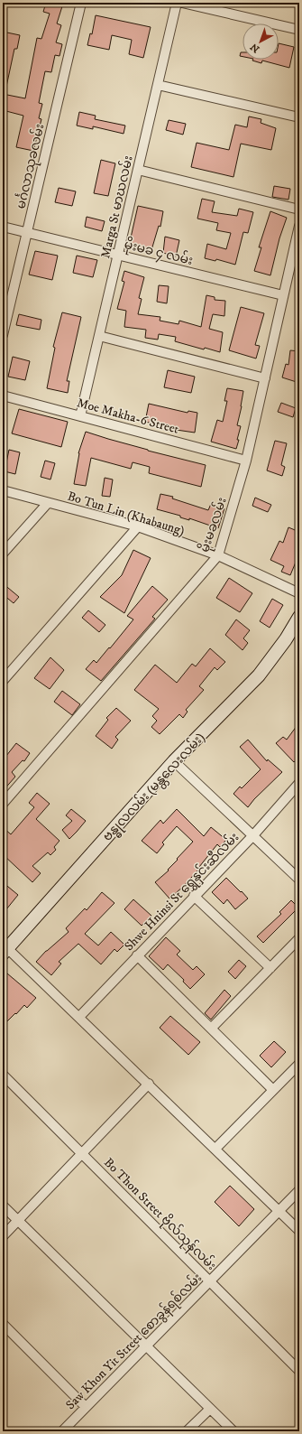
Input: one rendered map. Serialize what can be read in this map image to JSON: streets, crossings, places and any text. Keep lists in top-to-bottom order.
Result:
{
  "streets": {
    "street": [
      "မင်္ဂလာသုခလမ်း",
      "Marga St မာဃလမ်း",
      "မိုးမခ ၄ လမ်း",
      "Moe Makha-6 Street",
      "Bo Tun Lin (Khabaung)",
      "မိုးမခလမ်း",
      "ဗန္ဓုလလမ်း (မန္တလေးလမ်း)",
      "Shwe Hninsi St ရွှေနှင်းဆီလမ်း",
      "Bo Thon Street ဗိုလ်သုန်လမ်း",
      "Saw Khon Yit Street စောခွန်ရစ်လမ်း"
    ]
  },
  "crossings": [
    ["မင်္ဂလာသုခလမ်း", "မိုးမခ ၄ လမ်း"],
    ["Marga St မာဃလမ်း", "မိုးမခ ၄ လမ်း"],
    ["Marga St မာဃလမ်း", "Moe Makha-6 Street"],
    ["မိုးမခ ၄ လမ်း", "မိုးမခလမ်း"],
    ["Moe Makha-6 Street", "မိုးမခလမ်း"],
    ["Bo Tun Lin (Khabaung)", "မိုးမခလမ်း"],
    ["Bo Thon Street ဗိုလ်သုန်လမ်း", "Saw Khon Yit Street စောခွန်ရစ်လမ်း"]
  ],
  "north": "bottom left"
}
